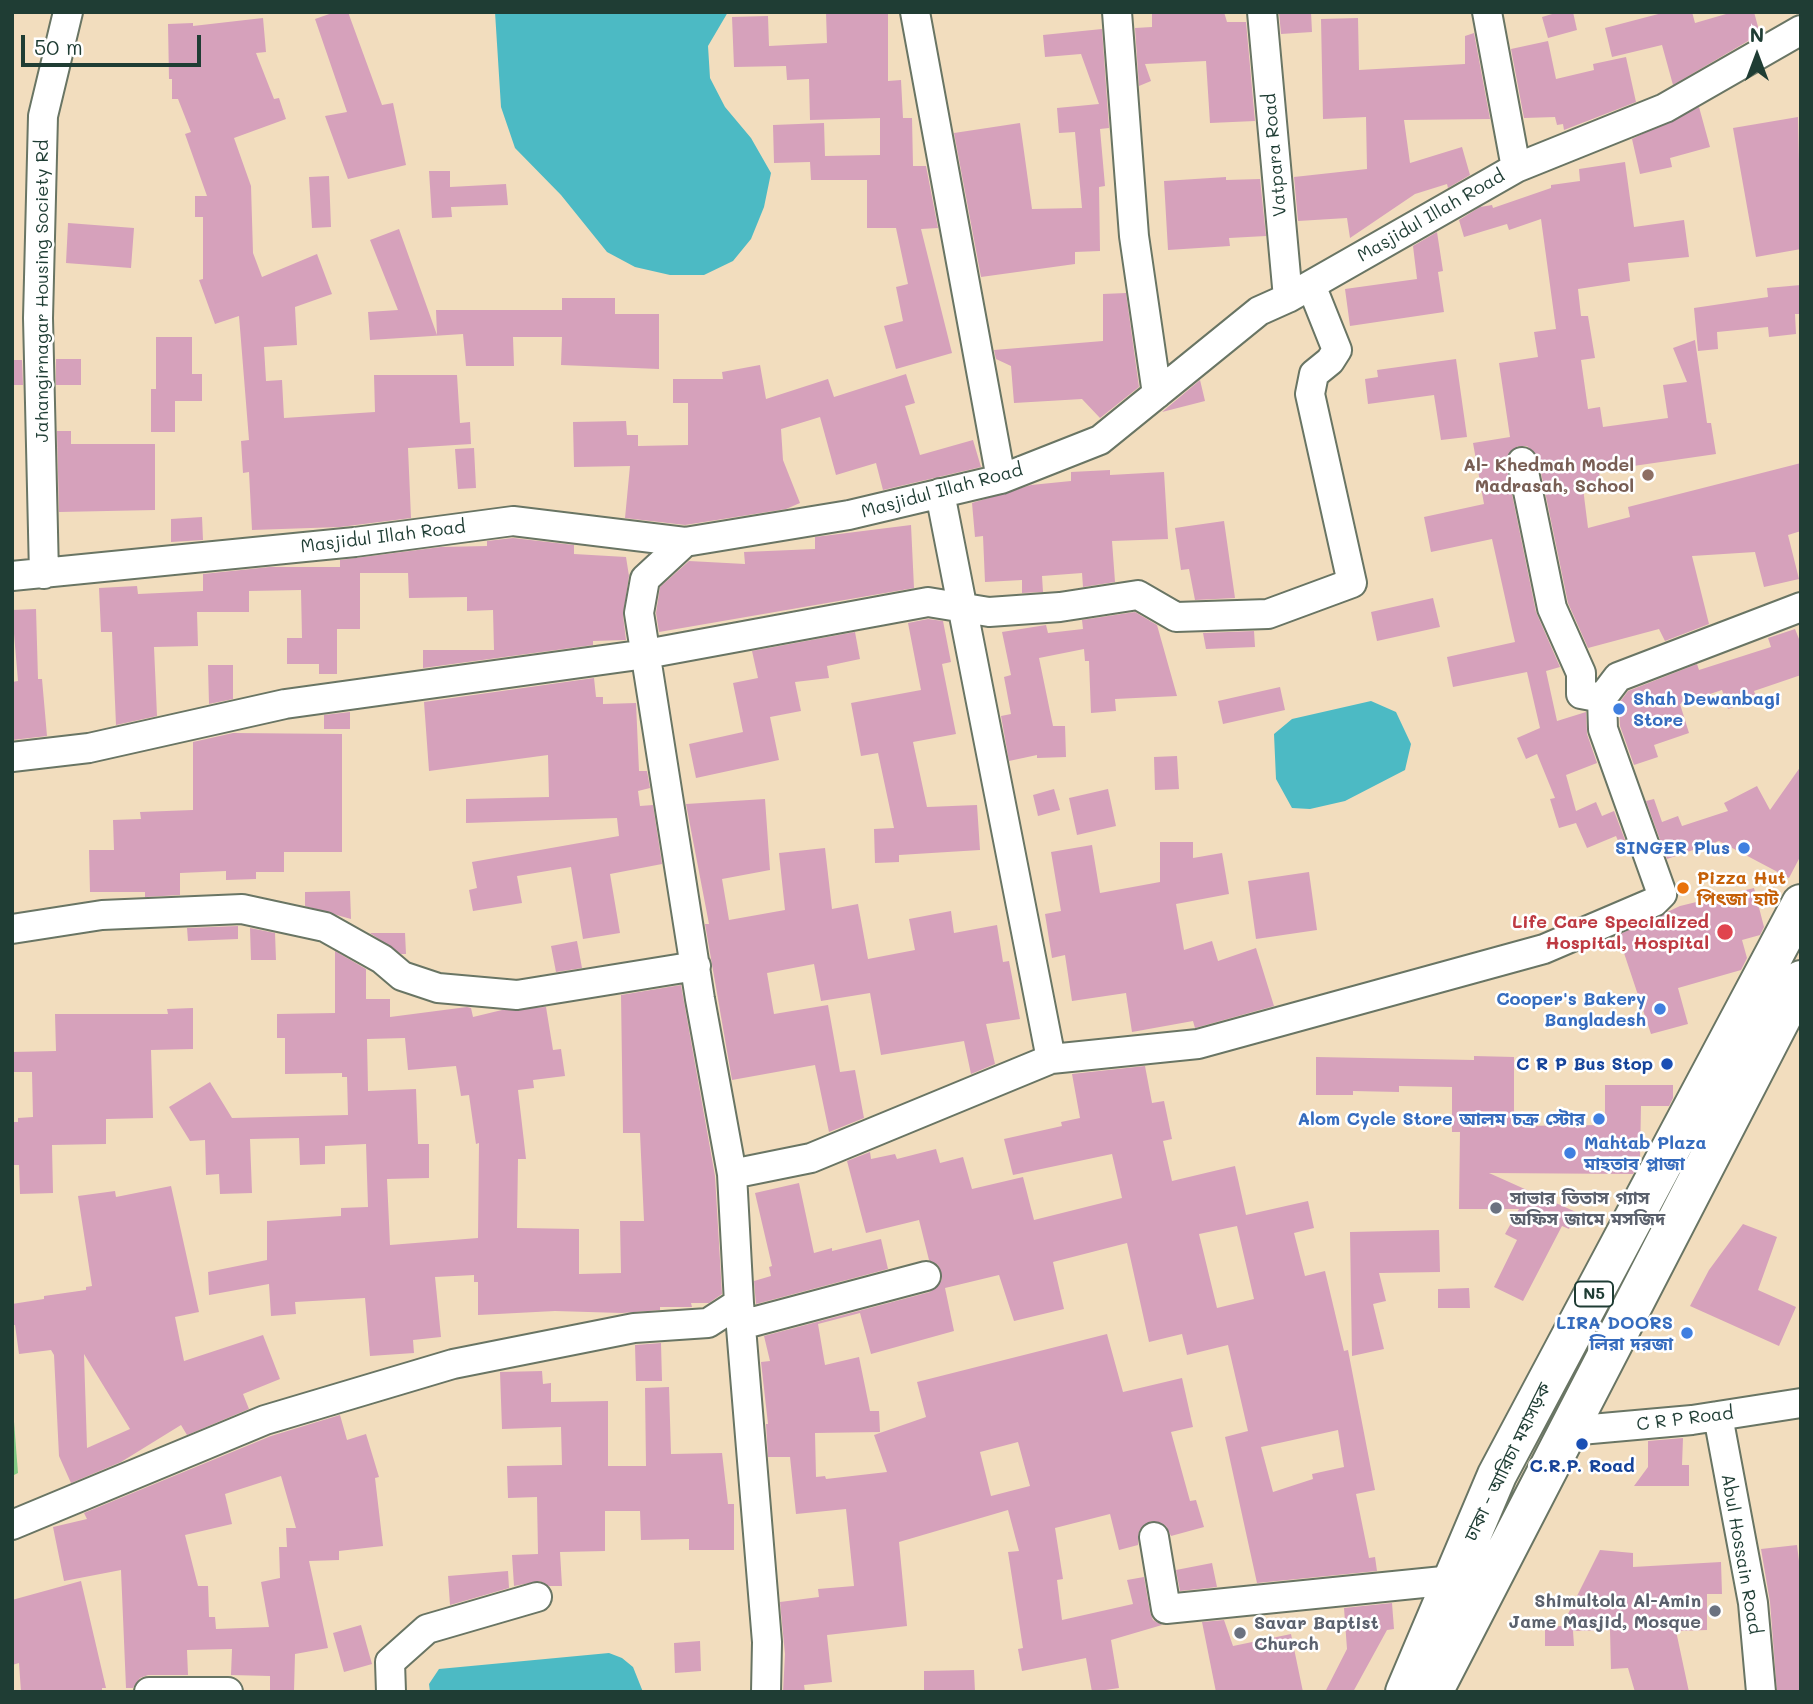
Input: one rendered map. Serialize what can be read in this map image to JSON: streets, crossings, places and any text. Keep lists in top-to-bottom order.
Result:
{
  "streets": {
    "highway": ["N5", "ঢাকা - আরিচা মহাসড়ক"],
    "street": [
      "Vatpara Road",
      "Masjidul Illah Road",
      "Jahangirnagar Housing Society Rd",
      "C R P Road",
      "Abul Hossain Road"
    ]
  },
  "crossings": [
    ["Vatpara Road", "Masjidul Illah Road"],
    ["Masjidul Illah Road", "Jahangirnagar Housing Society Rd"],
    ["C R P Road", "ঢাকা - আরিচা মহাসড়ক"],
    ["C R P Road", "Abul Hossain Road"]
  ],
  "places": [
    "Al- Khedmah Model Madrasah, School",
    "Shah Dewanbagi Store",
    "SINGER Plus",
    "Pizza Hut পিৎজা হাট",
    "Life Care Specialized Hospital, Hospital",
    "Cooper's Bakery Bangladesh",
    "C R P Bus Stop",
    "Alom Cycle Store আলম চক্র স্টোর",
    "Mahtab Plaza মাহতাব প্লাজা",
    "সাভার তিতাস গ্যাস অফিস জামে মসজিদ",
    "LIRA DOORS লিরা দরজা",
    "C.R.P. Road",
    "Shimultola Al-Amin Jame Masjid, Mosque",
    "Savar Baptist Church"
  ],
  "scale_bar": "50 m",
  "north": "top"
}
